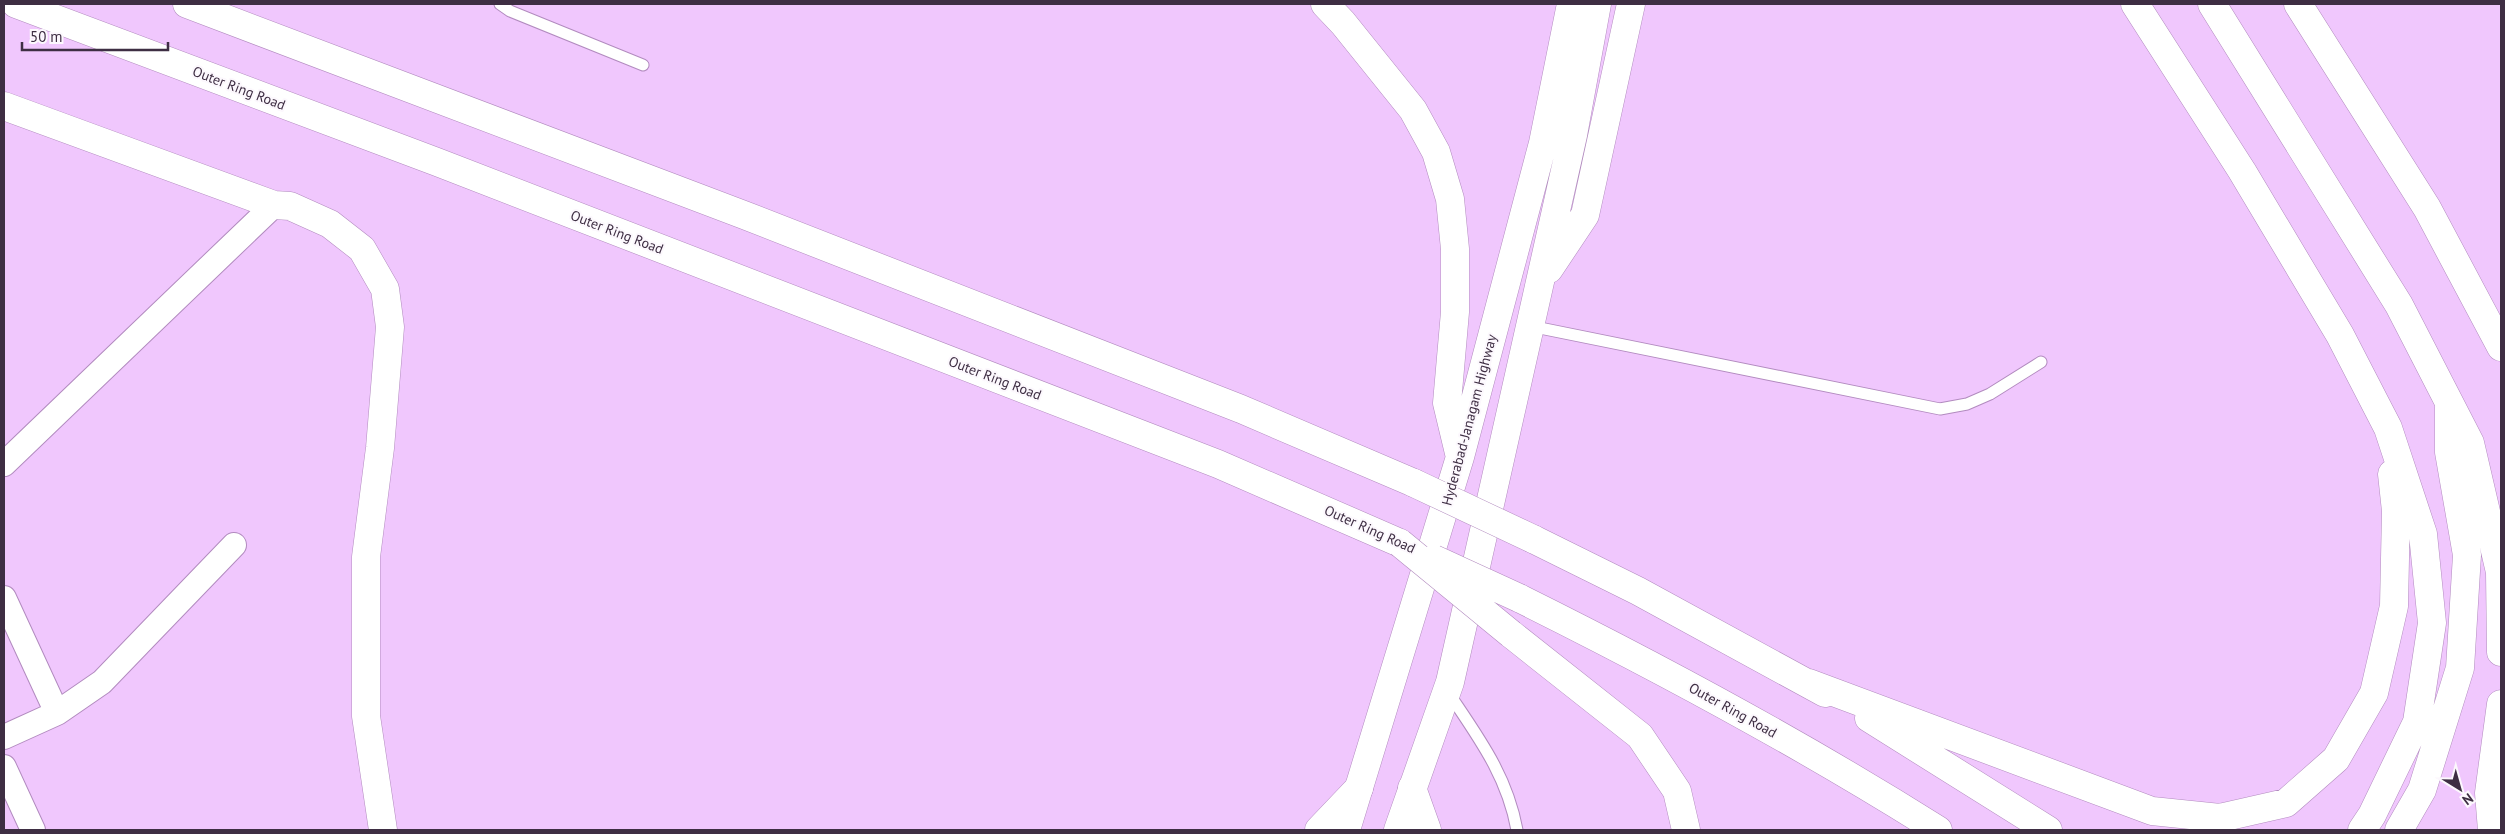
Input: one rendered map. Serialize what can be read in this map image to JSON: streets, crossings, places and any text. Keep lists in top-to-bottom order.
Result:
{
  "streets": {
    "main road": ["Outer Ring Road", "Hyderabad-Janagam Highway"]
  },
  "scale_bar": "50 m",
  "north": "bottom right"
}
